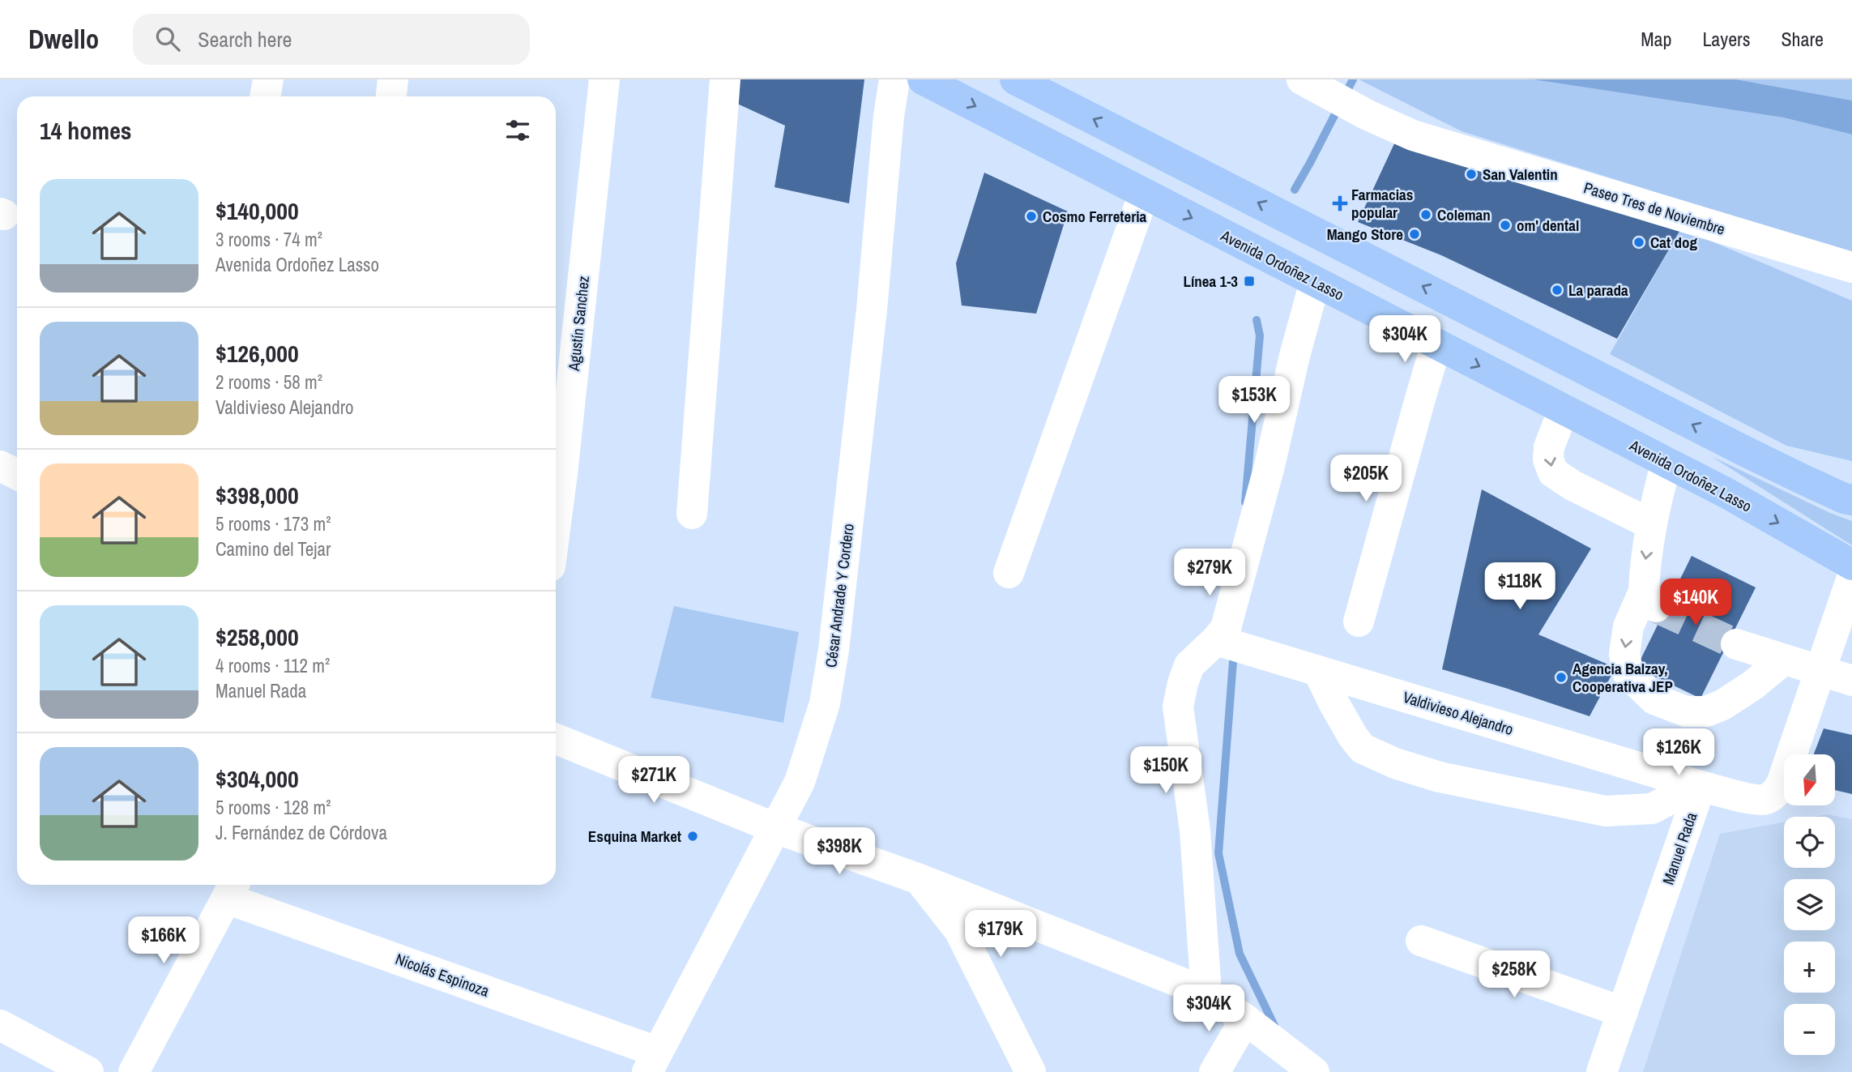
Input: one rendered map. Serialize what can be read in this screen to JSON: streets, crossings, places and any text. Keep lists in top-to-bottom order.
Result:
{
  "streets": {
    "main road": ["Avenida Ordoñez Lasso"],
    "street": [
      "Paseo Tres de Noviembre",
      "Agustín Sanchez",
      "César Andrade Y Cordero",
      "Valdivieso Alejandro",
      "Manuel Rada",
      "Nicolás Espinoza"
    ]
  },
  "crossings": [
    ["César Andrade Y Cordero", "Nicolás Espinoza"],
    ["Valdivieso Alejandro", "Manuel Rada"]
  ],
  "places": {
    "other": [
      "San Valentin",
      "Coleman",
      "Cosmo Ferreteria",
      "om' dental",
      "Mango Store",
      "Cat dog",
      "La parada",
      "Agencia Balzay, Cooperativa JEP",
      "Esquina Market"
    ],
    "health": ["Farmacias popular"],
    "transit": ["Línea 1-3"]
  },
  "north": "bottom",
  "page": {
    "header": "Dwello",
    "search": "Search here",
    "nav": ["Map", "Layers", "Share"],
    "heading": "14 homes",
    "list": [
      {
        "name": "$140,000",
        "note": "3 rooms · 74 m² · Avenida Ordoñez Lasso"
      },
      {
        "name": "$126,000",
        "note": "2 rooms · 58 m² · Valdivieso Alejandro"
      },
      {
        "name": "$398,000",
        "note": "5 rooms · 173 m² · Camino del Tejar"
      },
      {
        "name": "$258,000",
        "note": "4 rooms · 112 m² · Manuel Rada"
      },
      {
        "name": "$304,000",
        "note": "5 rooms · 128 m² · J. Fernández de Córdova"
      }
    ],
    "price": [
      "$304K",
      "$153K",
      "$205K",
      "$279K",
      "$118K",
      "$140K",
      "$126K",
      "$150K",
      "$271K",
      "$398K",
      "$179K",
      "$166K",
      "$258K",
      "$304K"
    ],
    "map_buttons": ["+", "−"]
  }
}
